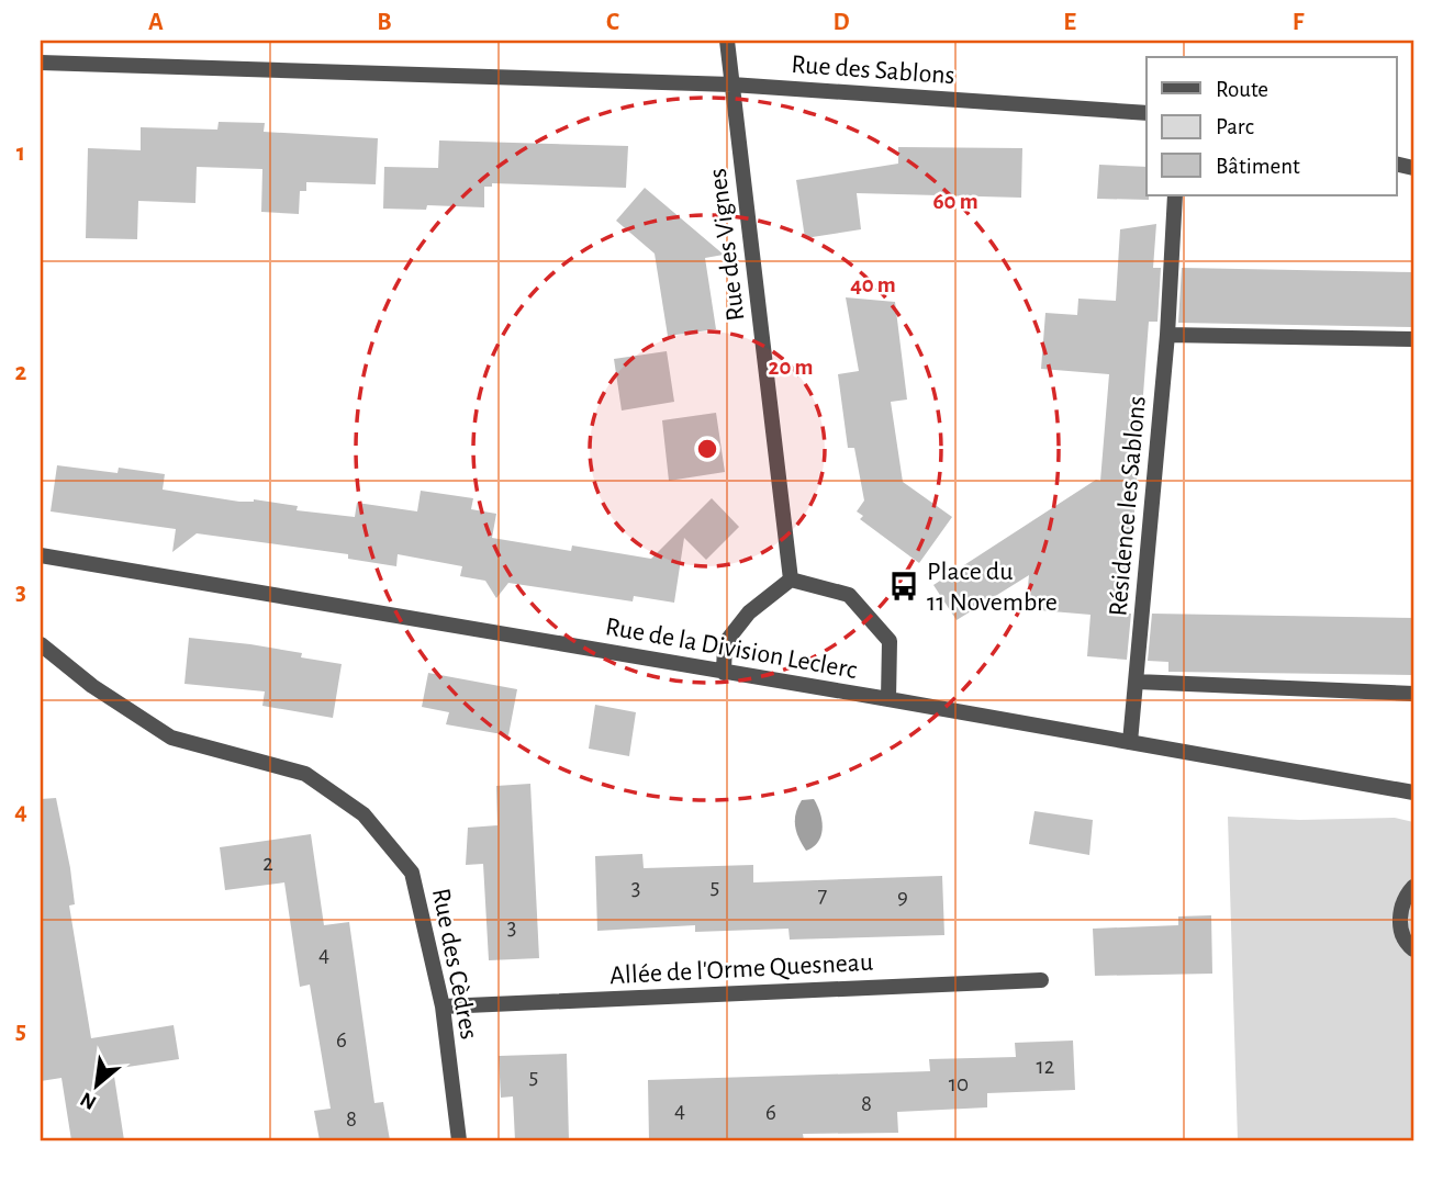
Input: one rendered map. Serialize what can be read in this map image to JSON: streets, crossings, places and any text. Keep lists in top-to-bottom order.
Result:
{
  "streets": {
    "street": [
      "Rue des Sablons",
      "Rue des Vignes",
      "Résidence les Sablons",
      "Rue de la Division Leclerc",
      "Rue des Cèdres",
      "Allée de l'Orme Quesneau"
    ]
  },
  "crossings": [
    ["Rue des Sablons", "Rue des Vignes"],
    ["Résidence les Sablons", "Rue de la Division Leclerc"],
    ["Rue des Cèdres", "Allée de l'Orme Quesneau"]
  ],
  "places": {
    "bus stop": ["Place du 11 Novembre"]
  },
  "house_numbers": [
    "2",
    "5",
    "3",
    "7",
    "9",
    "3",
    "4",
    "6",
    "12",
    "5",
    "10",
    "8",
    "4",
    "6",
    "8"
  ],
  "legend": ["Route", "Parc", "Bâtiment"],
  "north": "bottom left",
  "grid": {
    "columns": [
      "A",
      "B",
      "C",
      "D",
      "E",
      "F"
    ],
    "rows": [
      "1",
      "2",
      "3",
      "4",
      "5"
    ]
  },
  "rings": ["60 m", "40 m", "20 m"]
}
